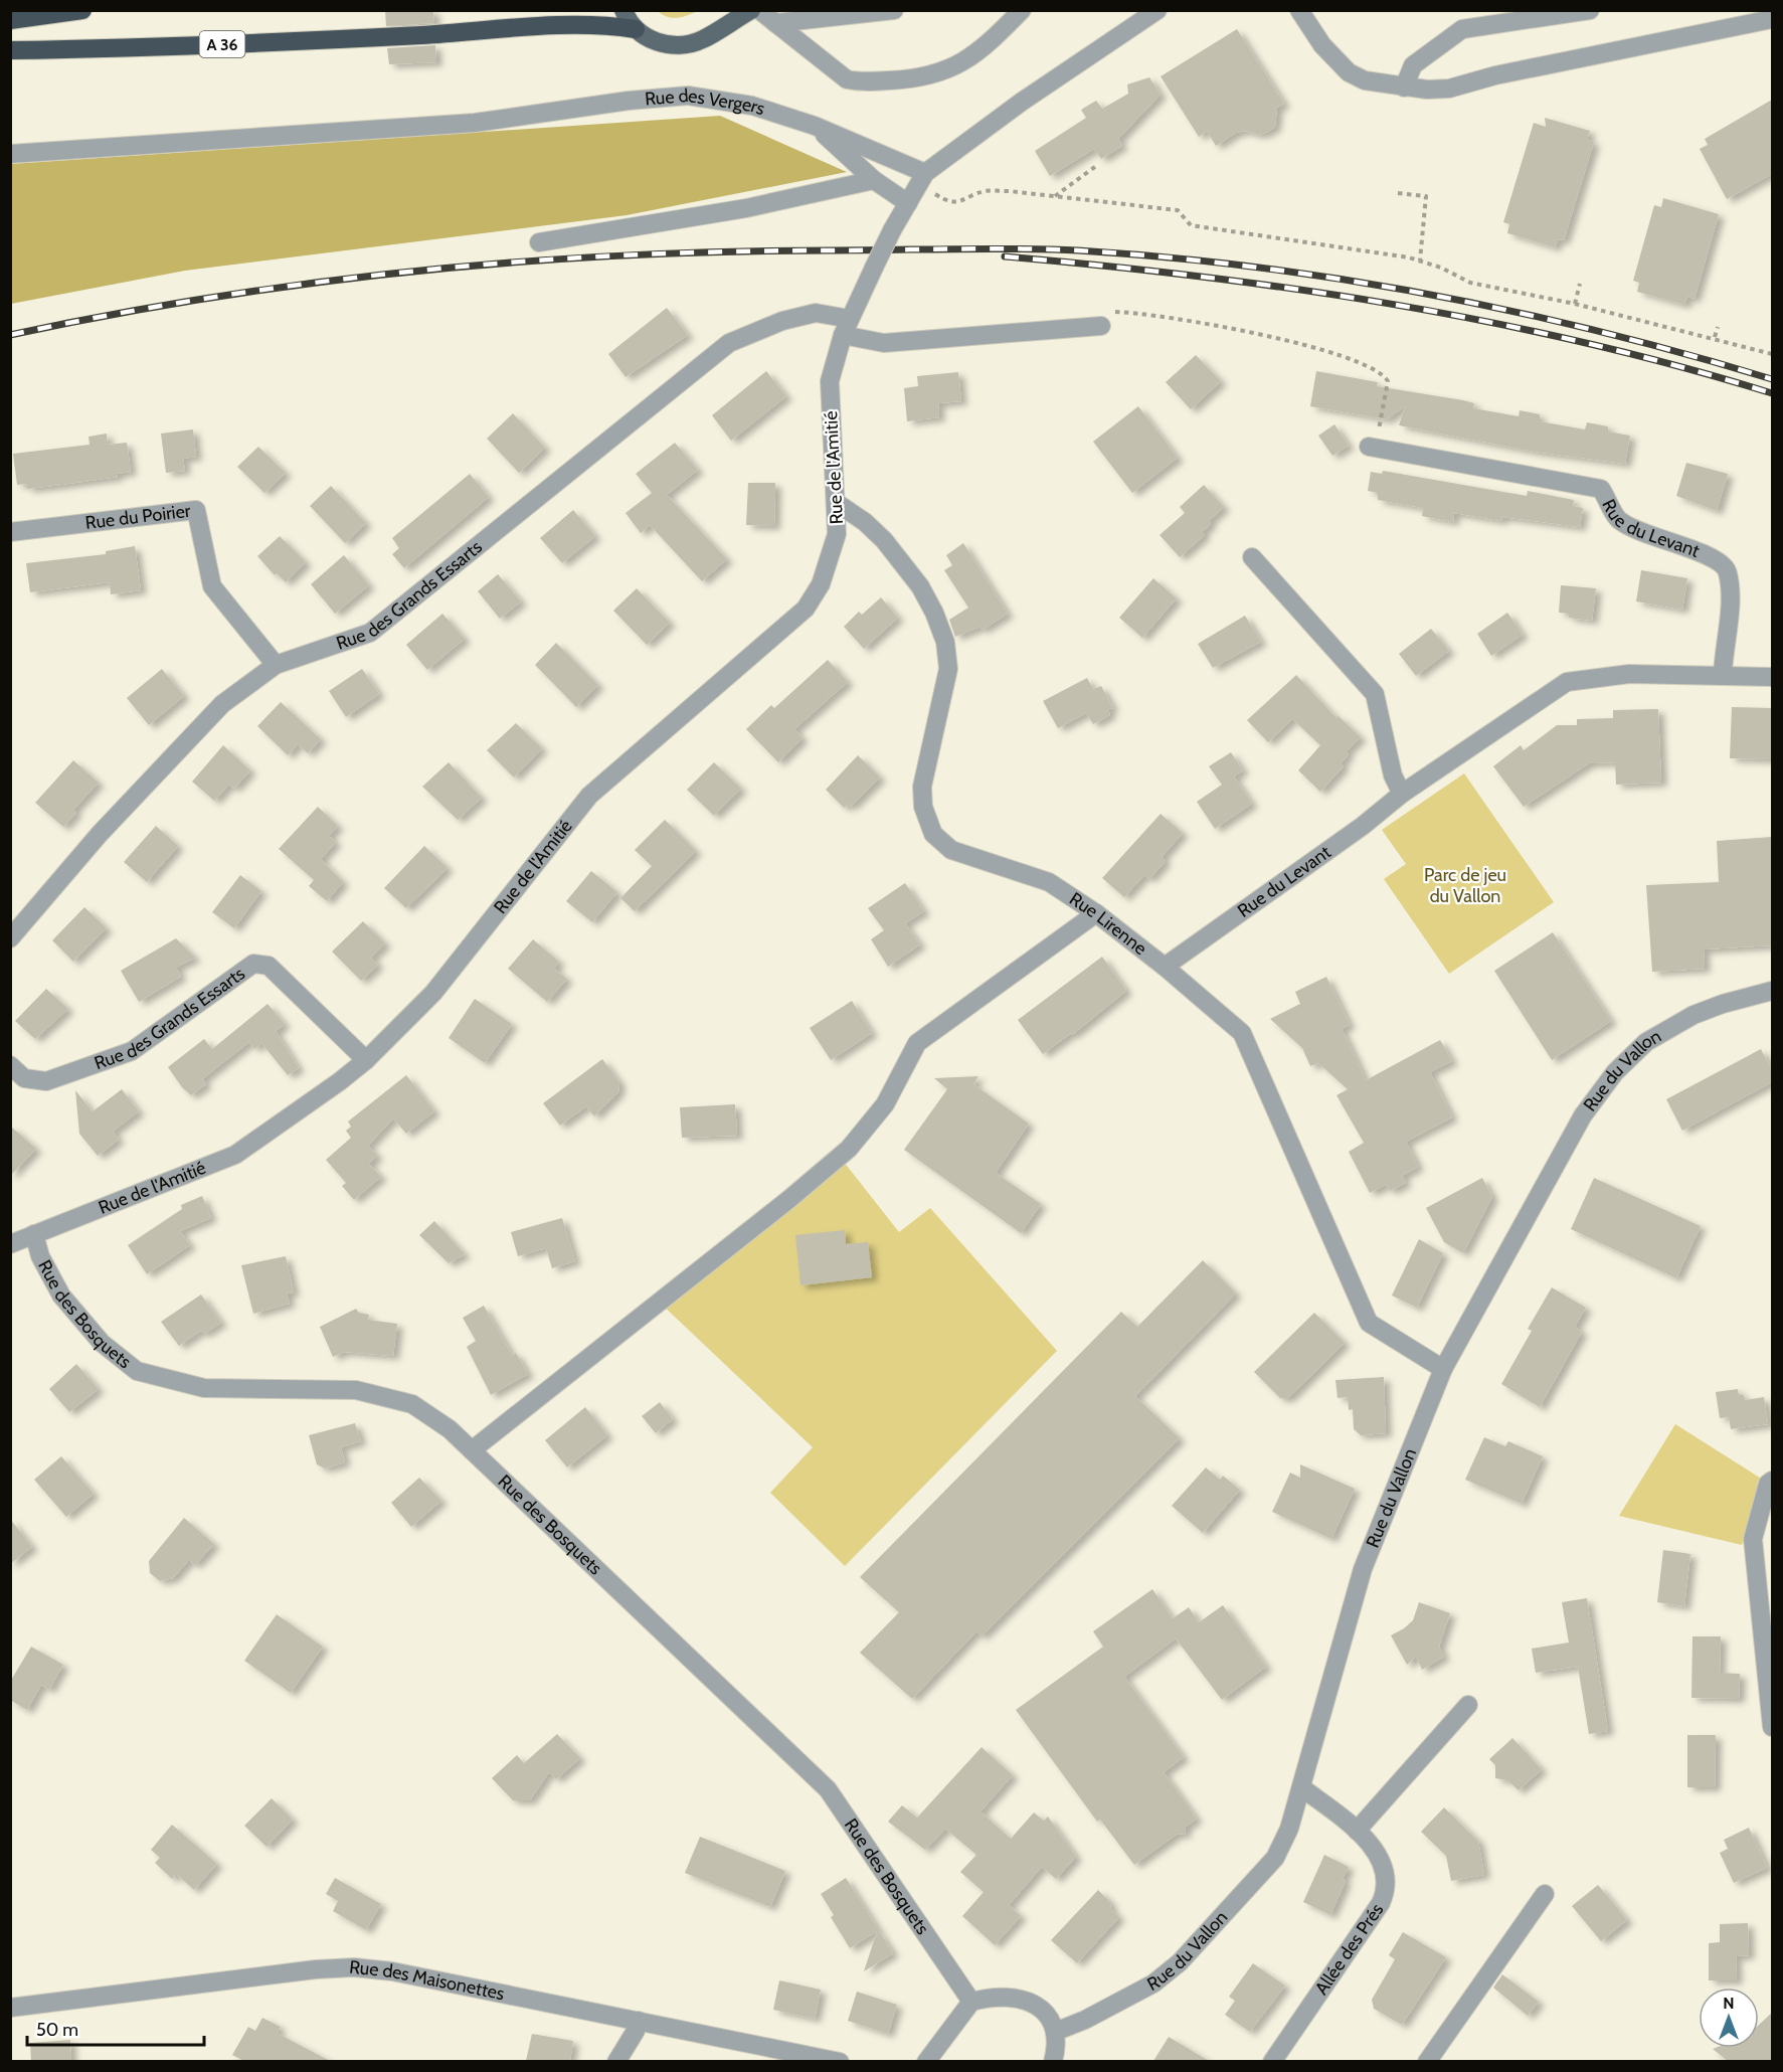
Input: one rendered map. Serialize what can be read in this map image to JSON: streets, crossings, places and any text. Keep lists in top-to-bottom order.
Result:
{
  "streets": {
    "highway": ["A 36"],
    "street": [
      "Rue des Vergers",
      "Rue de l'Amitié",
      "Rue du Poirier",
      "Rue du Levant",
      "Rue des Grands Essarts",
      "Rue Lirenne",
      "Rue du Vallon",
      "Rue des Bosquets",
      "Allée des Prés",
      "Rue des Maisonettes"
    ]
  },
  "crossings": [
    ["Rue des Vergers", "Rue de l'Amitié"],
    ["Rue de l'Amitié", "Rue des Grands Essarts"],
    ["Rue de l'Amitié", "Rue Lirenne"],
    ["Rue de l'Amitié", "Rue des Bosquets"],
    ["Rue du Poirier", "Rue des Grands Essarts"],
    ["Rue du Levant", "Rue Lirenne"],
    ["Rue Lirenne", "Rue du Vallon"],
    ["Rue du Vallon", "Allée des Prés"]
  ],
  "parks": ["Parc de jeu du Vallon"],
  "scale_bar": "50 m",
  "north": "top"
}
